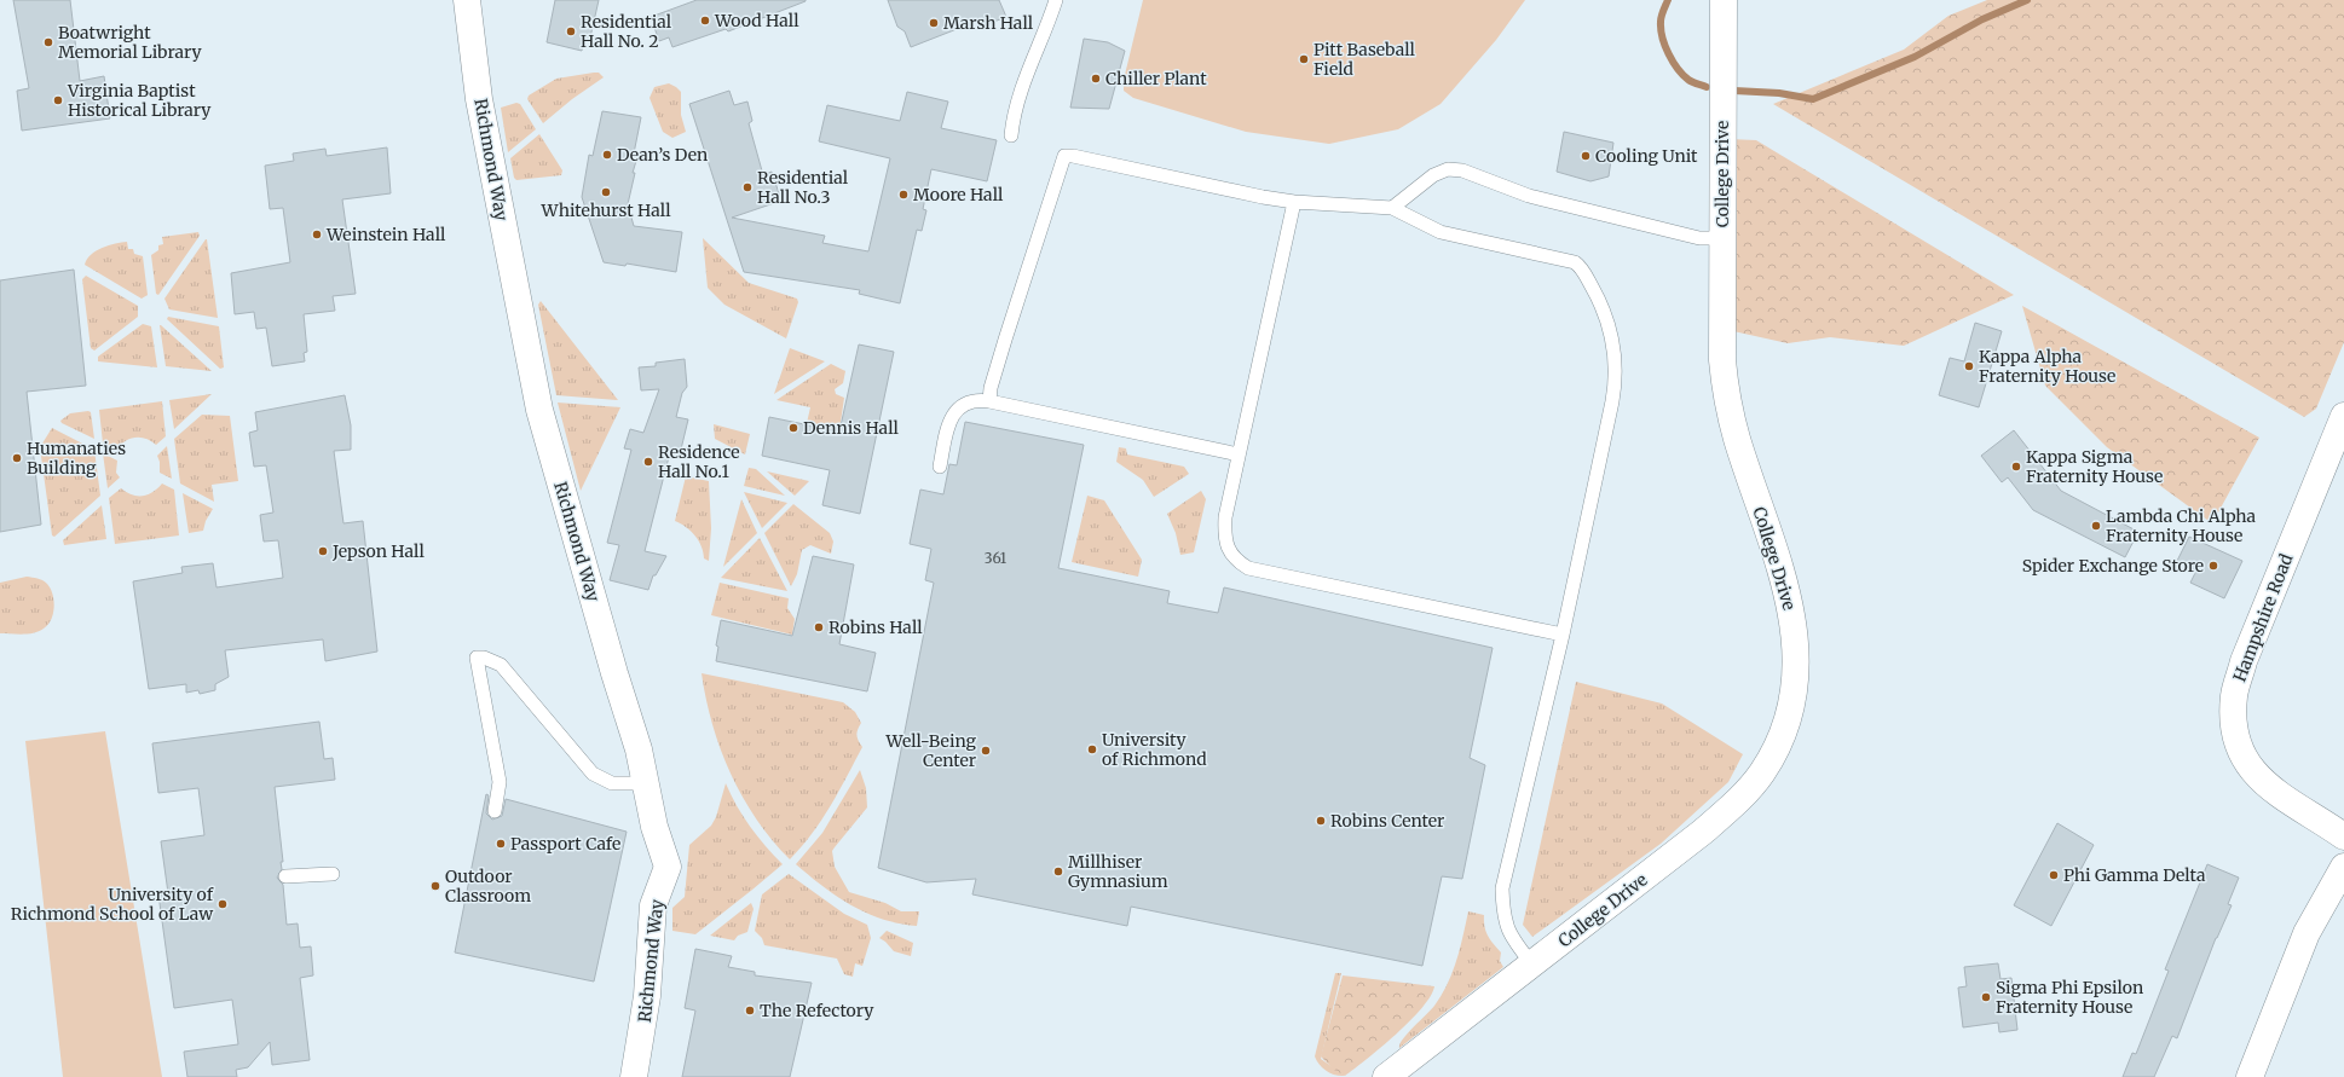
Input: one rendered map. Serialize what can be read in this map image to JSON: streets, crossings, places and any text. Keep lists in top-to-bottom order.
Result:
{
  "streets": {
    "street": ["Richmond Way", "College Drive", "Hampshire Road"]
  },
  "places": [
    "Wood Hall",
    "Marsh Hall",
    "Residential Hall No. 2",
    "Boatwright Memorial Library",
    "Pitt Baseball Field",
    "Chiller Plant",
    "Virginia Baptist Historical Library",
    "Dean’s Den",
    "Cooling Unit",
    "Residential Hall No.3",
    "Whitehurst Hall",
    "Moore Hall",
    "Weinstein Hall",
    "Kappa Alpha Fraternity House",
    "Dennis Hall",
    "Humanaties Building",
    "Residence Hall No.1",
    "Kappa Sigma Fraternity House",
    "Lambda Chi Alpha Fraternity House",
    "Jepson Hall",
    "Spider Exchange Store",
    "Robins Hall",
    "University of Richmond",
    "Well-Being Center",
    "Robins Center",
    "Passport Cafe",
    "Millhiser Gymnasium",
    "Phi Gamma Delta",
    "Outdoor Classroom",
    "University of Richmond School of Law",
    "Sigma Phi Epsilon Fraternity House",
    "The Refectory"
  ],
  "house_numbers": ["361"]
}
